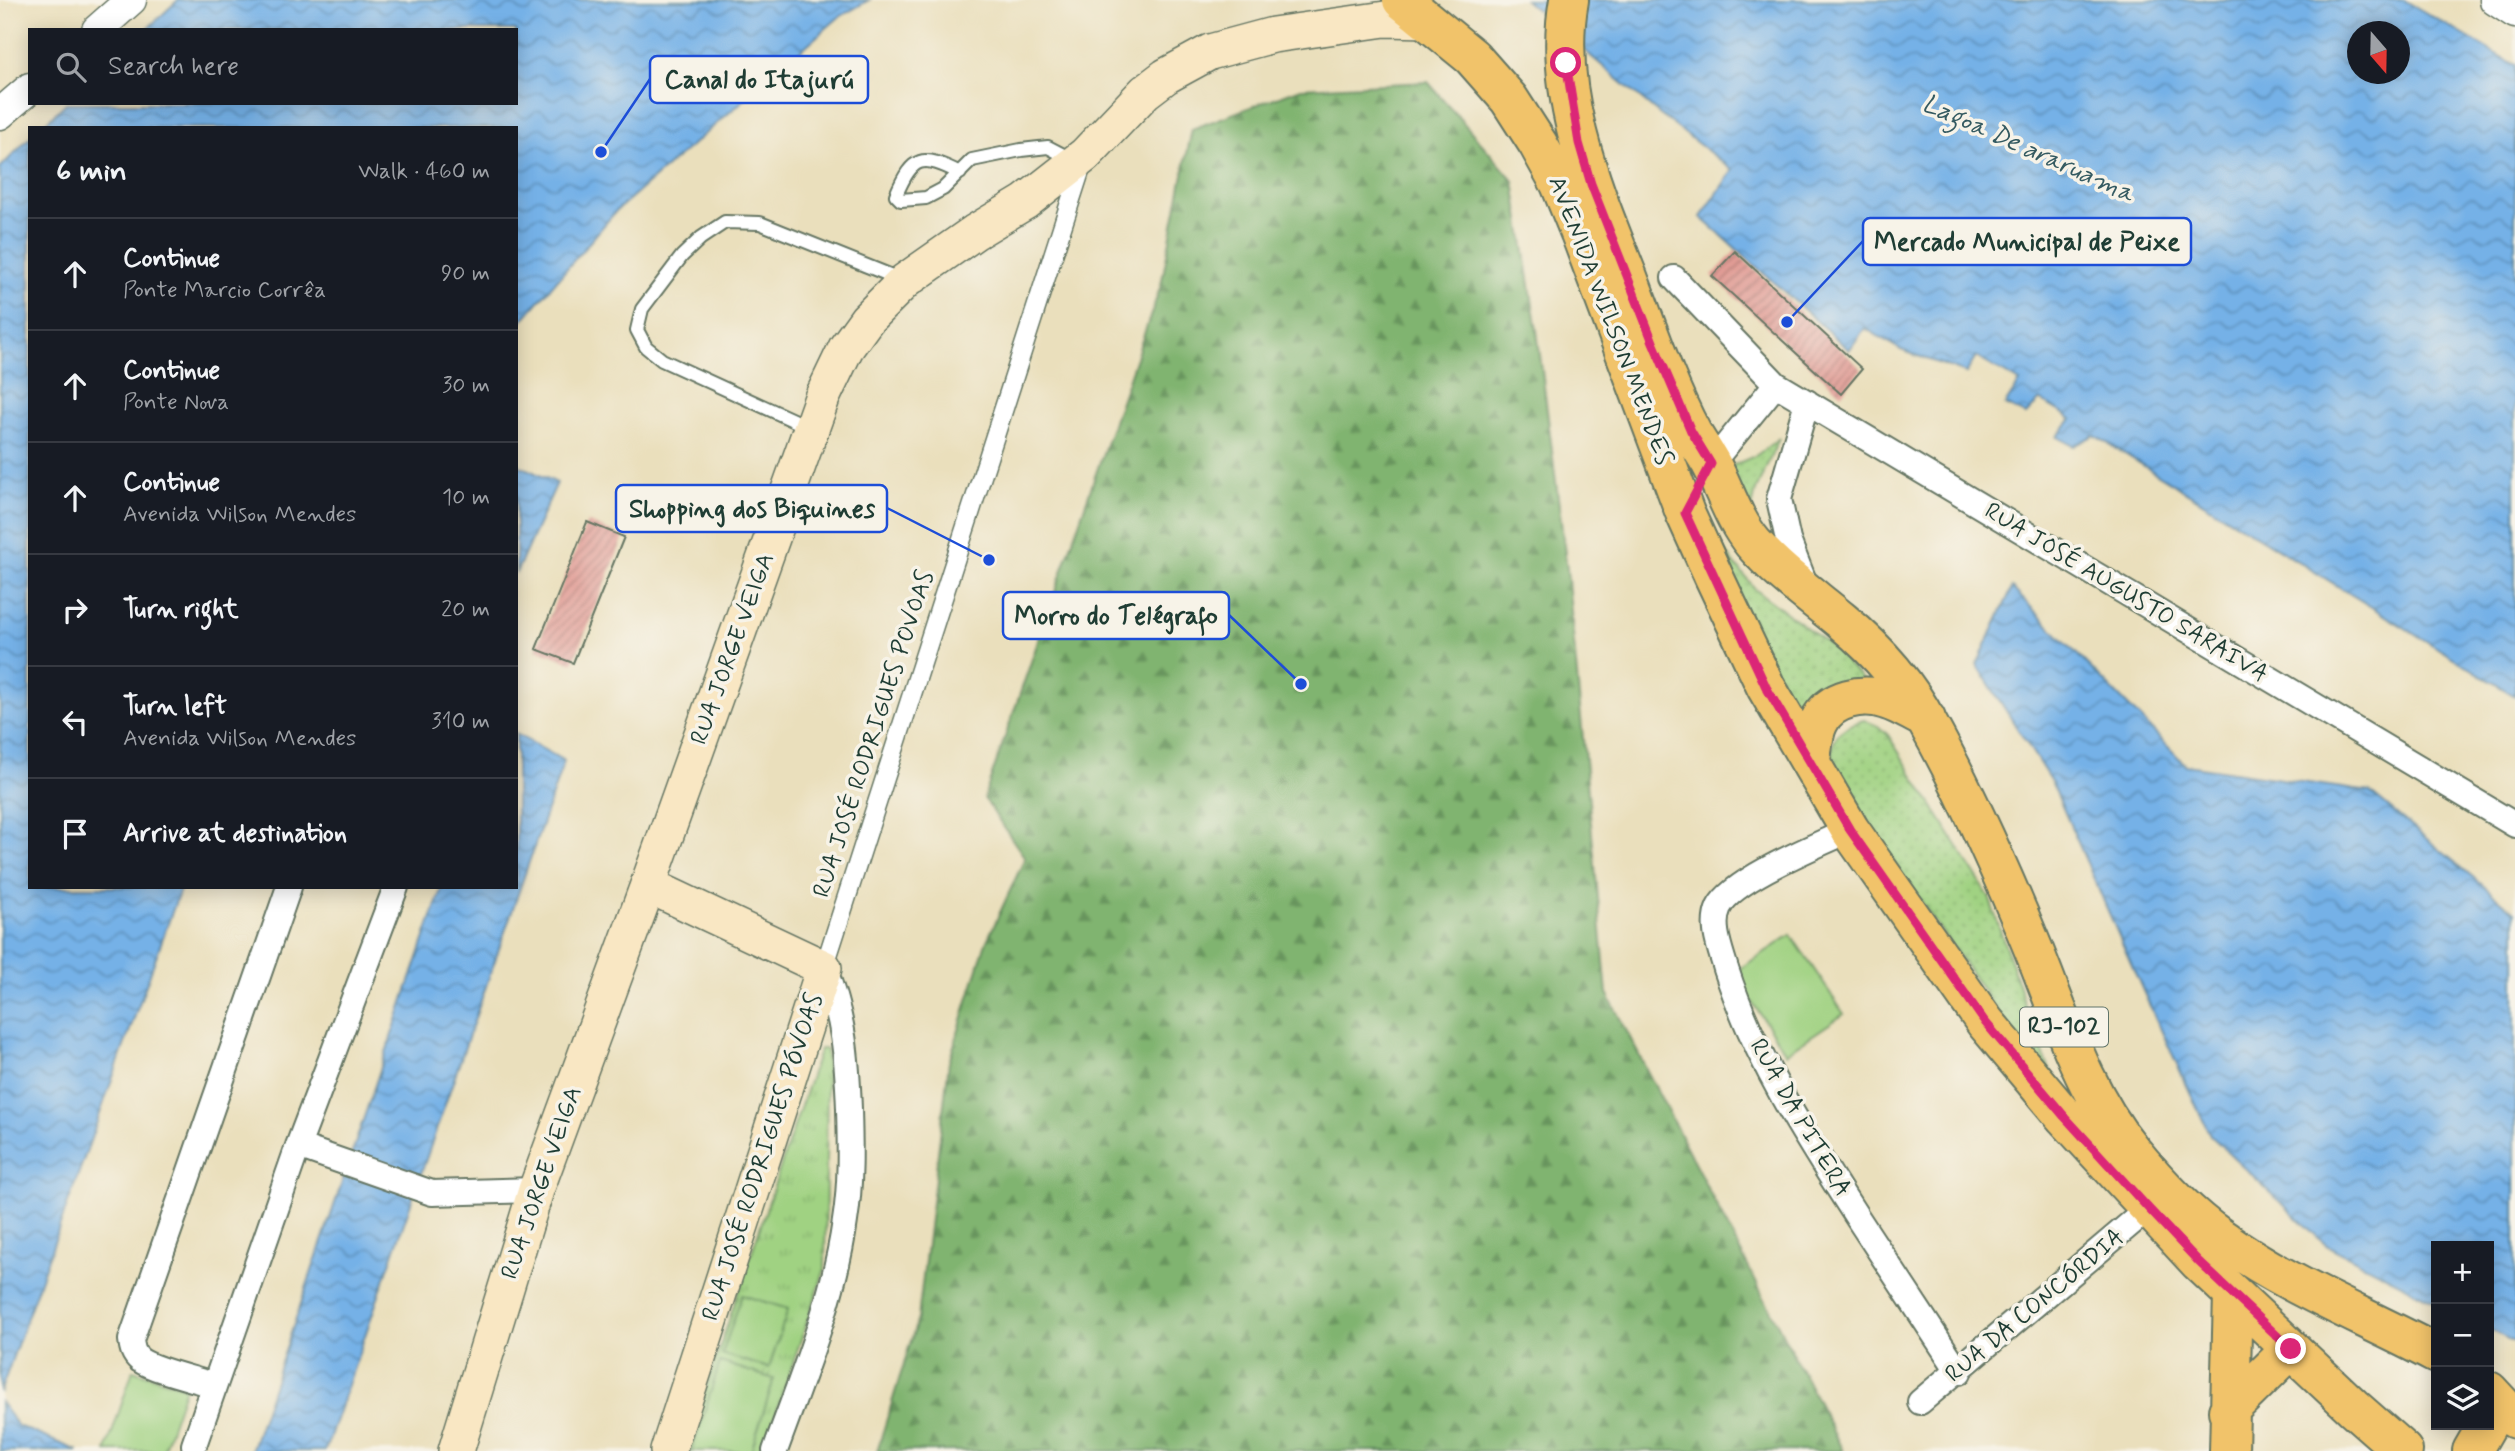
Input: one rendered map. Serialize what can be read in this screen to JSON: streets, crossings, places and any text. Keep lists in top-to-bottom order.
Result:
{
  "streets": {
    "main road": [
      "AVENIDA WILSON MENDES",
      "RUA JORGE VEIGA",
      "RJ-102",
      "RUA JOSÉ RODRIGUES PÓVOAS"
    ],
    "street": [
      "RUA JOSÉ AUGUSTO SARAIVA",
      "RUA JOSÉ RODRIGUES POVOAS",
      "RUA DA PITERA",
      "RUA DA CONCÓRDIA"
    ]
  },
  "crossings": [
    ["AVENIDA WILSON MENDES", "RUA JORGE VEIGA"],
    ["AVENIDA WILSON MENDES", "RUA DA PITERA"],
    ["AVENIDA WILSON MENDES", "RUA DA CONCÓRDIA"],
    ["RUA JORGE VEIGA", "RUA JOSÉ RODRIGUES POVOAS"],
    ["RUA JORGE VEIGA", "RUA JOSÉ RODRIGUES PÓVOAS"],
    ["RUA JOSÉ RODRIGUES POVOAS", "RUA JOSÉ RODRIGUES PÓVOAS"],
    ["RUA DA PITERA", "RUA DA CONCÓRDIA"]
  ],
  "water": ["Lagoa De araruama"],
  "places": [
    "Canal do Itajurú",
    "Mercado Municipal de Peixe",
    "Shopping dos Biquines",
    "Morro do Telégrafo"
  ],
  "north": "bottom",
  "page": {
    "search": "Search here",
    "heading": ["6 min", "Walk · 460 m"],
    "list": [
      ["Continue", "Ponte Marcio Corrêa", "90 m"],
      ["Continue", "Ponte Nova", "30 m"],
      ["Continue", "Avenida Wilson Mendes", "10 m"],
      ["Turn right", "20 m"],
      ["Turn left", "Avenida Wilson Mendes", "310 m"],
      "Arrive at destination"
    ],
    "map_buttons": ["+", "−"]
  }
}
